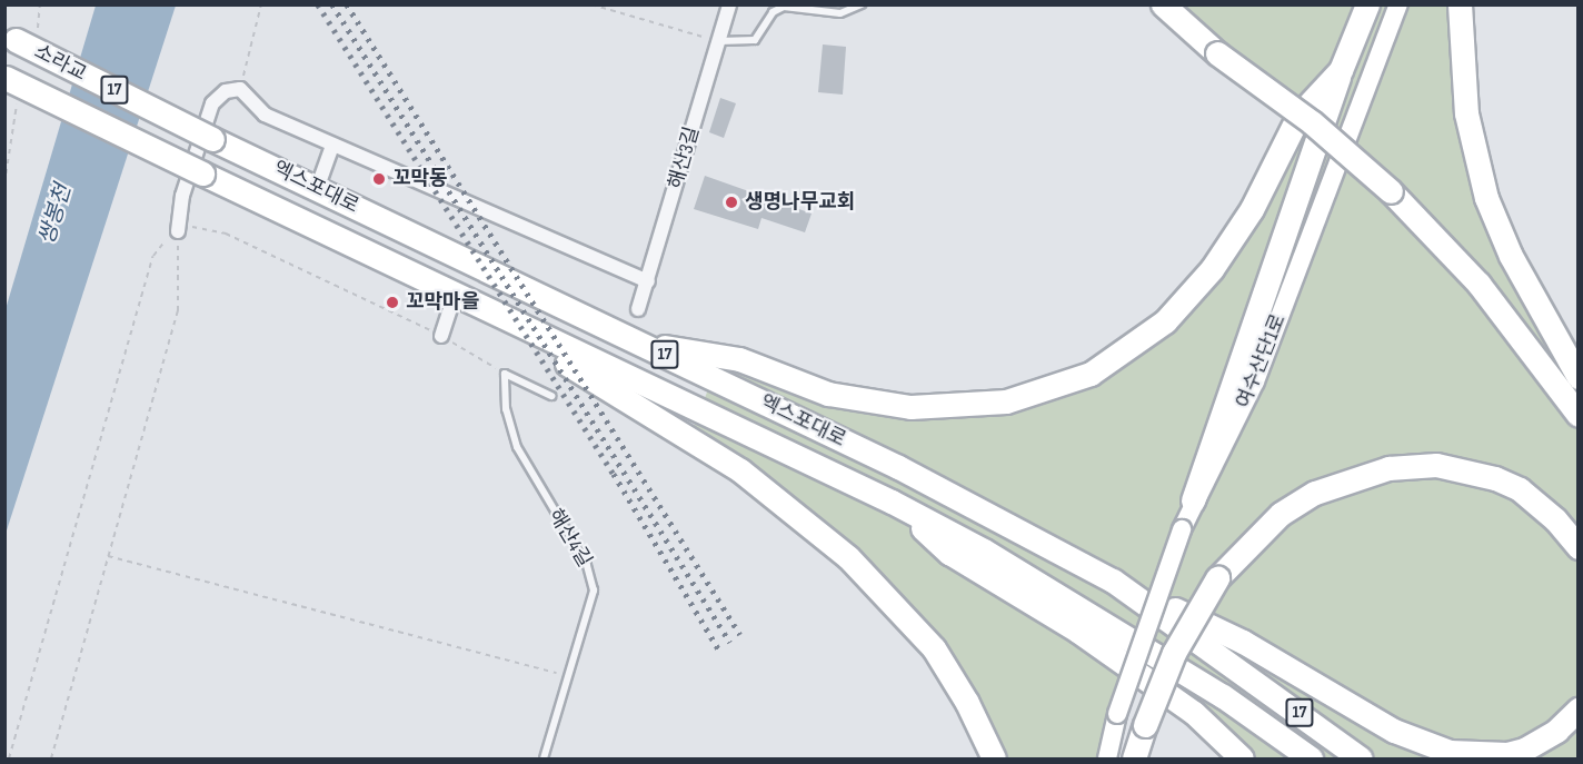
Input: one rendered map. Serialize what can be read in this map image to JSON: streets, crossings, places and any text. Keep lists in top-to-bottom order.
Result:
{
  "streets": {
    "highway": ["소라교", "17", "엑스포대로"],
    "street": ["해산3길", "여수산단1로"],
    "lane": ["해산4길"]
  },
  "crossings": [
    ["소라교", "엑스포대로"]
  ],
  "water": ["쌍봉천"],
  "places": ["꼬막동", "생명나무교회", "꼬막마을"]
}
